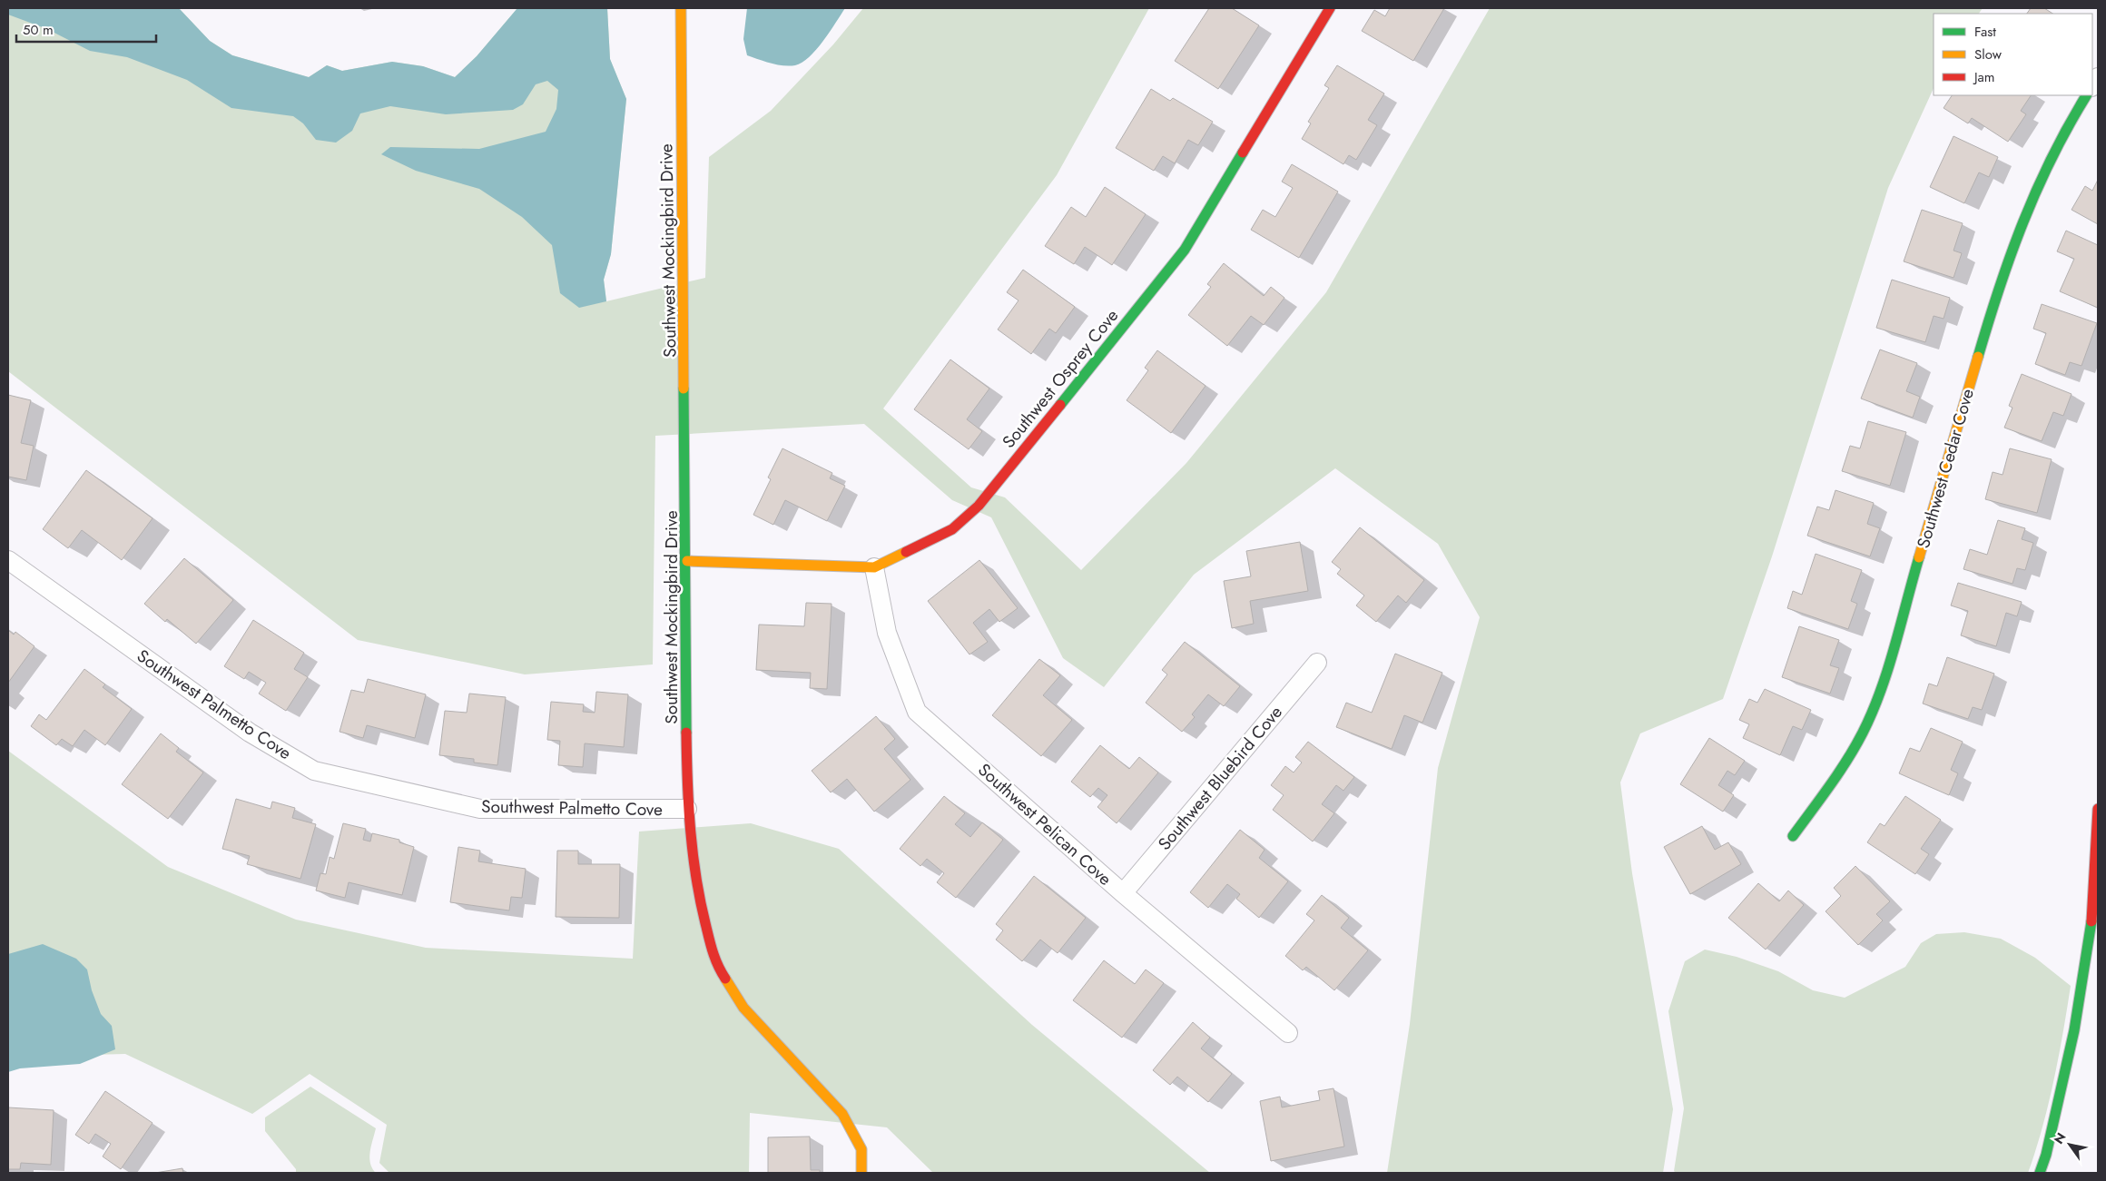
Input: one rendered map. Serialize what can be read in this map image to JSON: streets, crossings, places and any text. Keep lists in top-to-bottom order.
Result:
{
  "streets": {
    "street": [
      "Southwest Mockingbird Drive",
      "Southwest Osprey Cove",
      "Southwest Cedar Cove",
      "Southwest Palmetto Cove",
      "Southwest Bluebird Cove",
      "Southwest Pelican Cove"
    ]
  },
  "crossings": [
    ["Southwest Mockingbird Drive", "Southwest Osprey Cove"],
    ["Southwest Mockingbird Drive", "Southwest Palmetto Cove"],
    ["Southwest Osprey Cove", "Southwest Pelican Cove"],
    ["Southwest Bluebird Cove", "Southwest Pelican Cove"]
  ],
  "legend": ["Fast", "Slow", "Jam"],
  "scale_bar": "50 m",
  "north": "top left"
}
